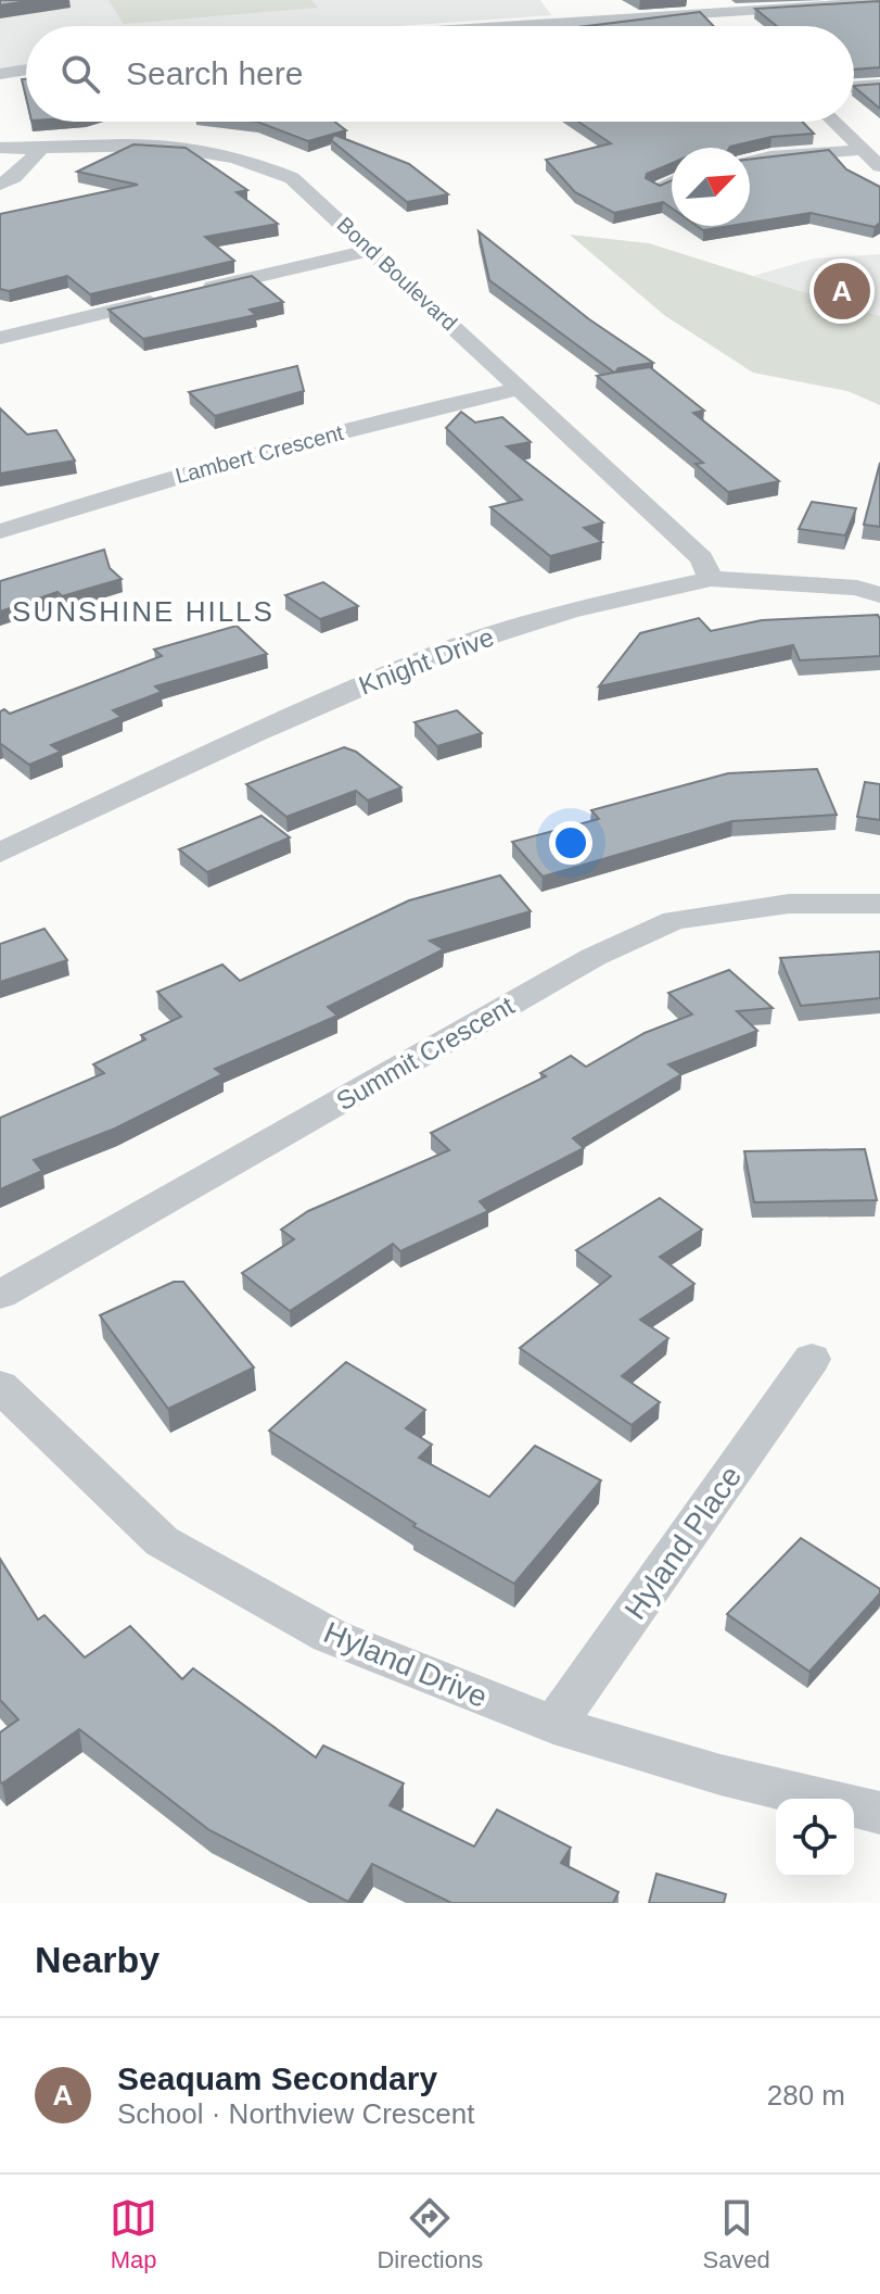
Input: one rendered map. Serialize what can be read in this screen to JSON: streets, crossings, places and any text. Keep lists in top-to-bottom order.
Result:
{
  "streets": {
    "street": [
      "Bond Boulevard",
      "Lambert Crescent",
      "Knight Drive",
      "Summit Crescent",
      "Hyland Place",
      "Hyland Drive"
    ]
  },
  "crossings": [
    ["Bond Boulevard", "Lambert Crescent"],
    ["Bond Boulevard", "Knight Drive"],
    ["Hyland Place", "Hyland Drive"]
  ],
  "districts": ["SUNSHINE HILLS"],
  "north": "top right",
  "page": {
    "search": "Search here",
    "pins": "A",
    "heading": "Nearby",
    "list": [
      {
        "mark": "A",
        "name": "Seaquam Secondary",
        "note": "School · Northview Crescent",
        "value": "280 m"
      }
    ],
    "nav": ["Map", "Directions", "Saved"]
  }
}
